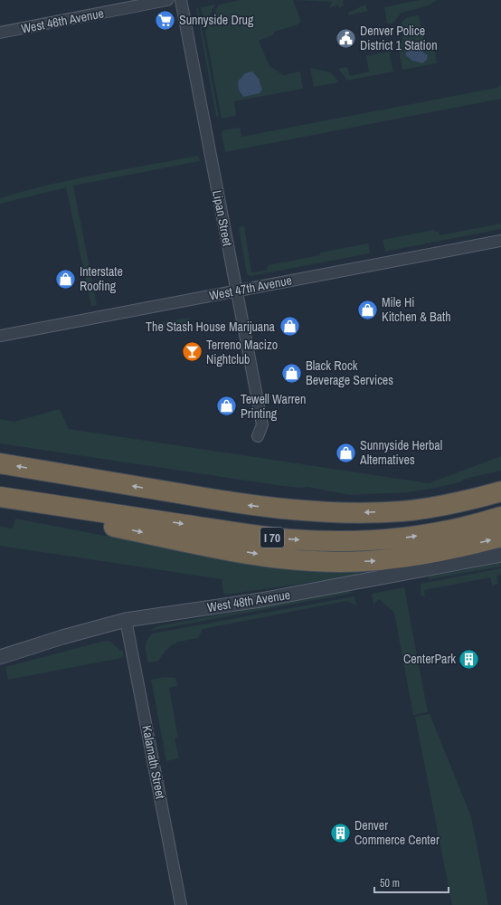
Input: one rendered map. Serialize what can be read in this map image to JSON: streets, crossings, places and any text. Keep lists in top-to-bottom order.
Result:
{
  "streets": {
    "highway": ["I 70"],
    "street": [
      "West 46th Avenue",
      "Lipan Street",
      "West 47th Avenue",
      "West 48th Avenue",
      "Kalamath Street"
    ]
  },
  "crossings": [
    ["Lipan Street", "West 47th Avenue"],
    ["West 48th Avenue", "Kalamath Street"]
  ],
  "places": {
    "supermarket": ["Sunnyside Drug"],
    "public building": ["Denver Police District 1 Station"],
    "shop": [
      "Interstate Roofing",
      "Mile Hi Kitchen & Bath",
      "The Stash House Marijuana",
      "Black Rock Beverage Services",
      "Tewell Warren Printing",
      "Sunnyside Herbal Alternatives"
    ],
    "bar": ["Terreno Macizo Nightclub"],
    "building": ["CenterPark", "Denver Commerce Center"]
  },
  "scale_bar": "50 m"
}
